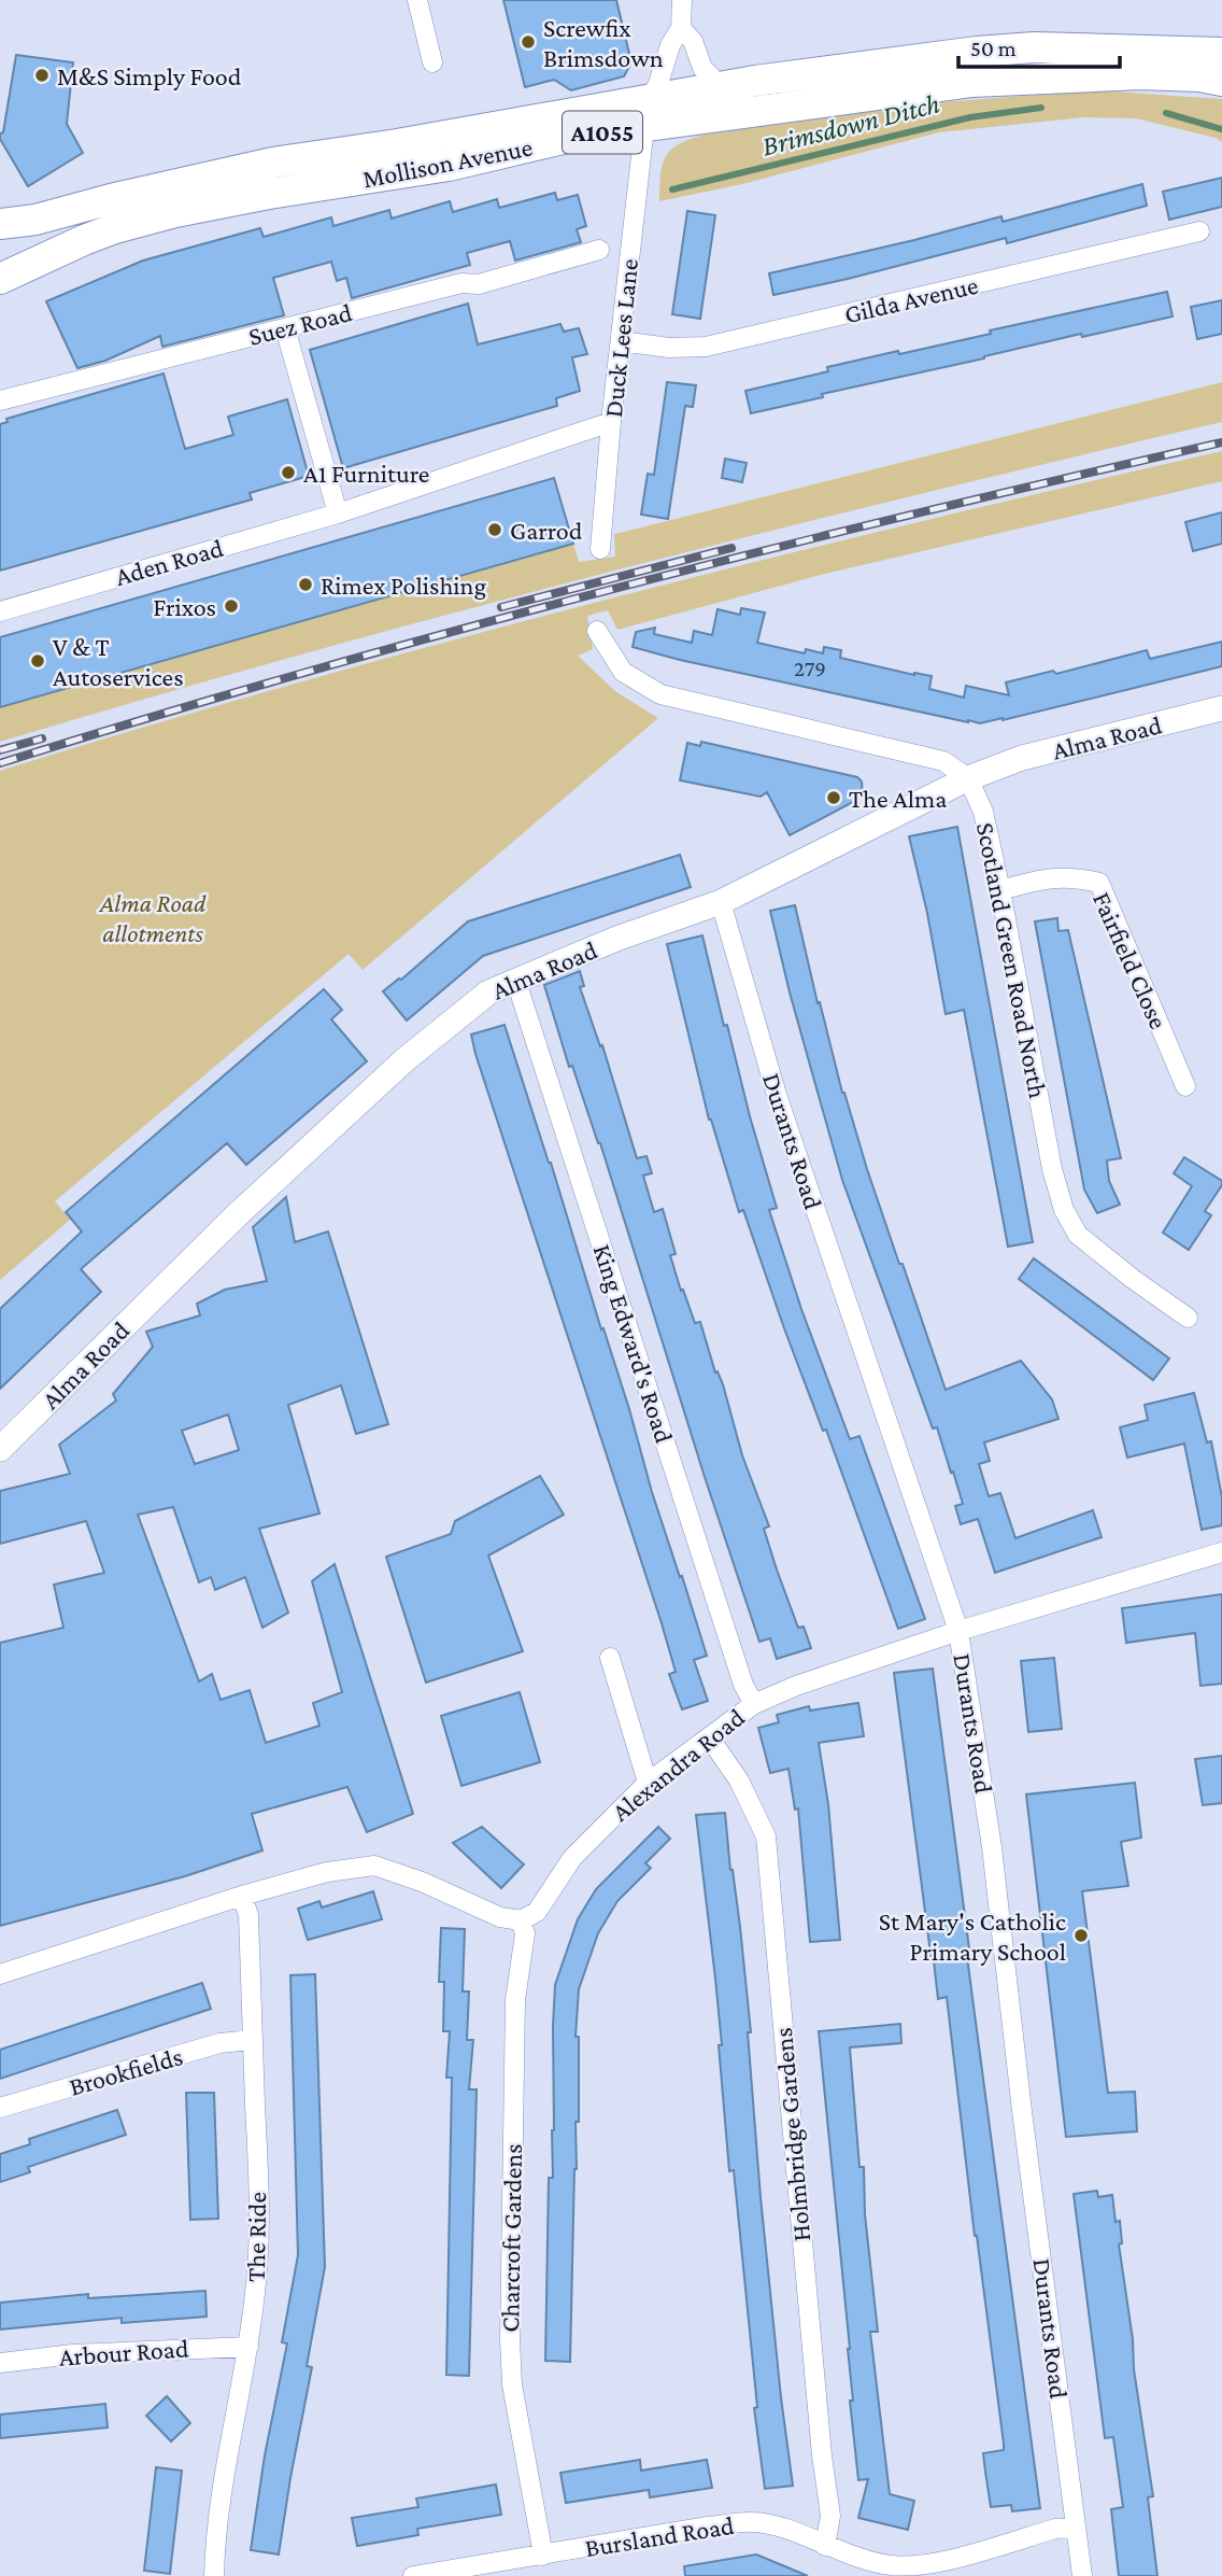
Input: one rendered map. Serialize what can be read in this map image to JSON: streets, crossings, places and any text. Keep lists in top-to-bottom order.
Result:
{
  "streets": {
    "main road": ["A1055", "Mollison Avenue"],
    "street": [
      "Gilda Avenue",
      "Suez Road",
      "Duck Lees Lane",
      "Aden Road",
      "Alma Road",
      "Scotland Green Road North",
      "Fairfield Close",
      "Durants Road",
      "King Edward's Road",
      "Alexandra Road",
      "Brookfields",
      "Holmbridge Gardens",
      "The Ride",
      "Charcroft Gardens",
      "Arbour Road",
      "Bursland Road"
    ]
  },
  "crossings": [
    ["Mollison Avenue", "Duck Lees Lane"],
    ["Gilda Avenue", "Duck Lees Lane"],
    ["Duck Lees Lane", "Aden Road"],
    ["Alma Road", "Scotland Green Road North"],
    ["Alma Road", "Durants Road"],
    ["Alma Road", "King Edward's Road"],
    ["Scotland Green Road North", "Fairfield Close"],
    ["Durants Road", "Alexandra Road"],
    ["Durants Road", "Bursland Road"],
    ["King Edward's Road", "Alexandra Road"],
    ["Alexandra Road", "Holmbridge Gardens"],
    ["Alexandra Road", "Charcroft Gardens"],
    ["Brookfields", "The Ride"],
    ["Holmbridge Gardens", "Bursland Road"],
    ["The Ride", "Arbour Road"],
    ["Charcroft Gardens", "Bursland Road"]
  ],
  "water": ["Brimsdown Ditch"],
  "parks": ["Alma Road allotments"],
  "places": [
    "Screwfix Brimsdown",
    "M&S Simply Food",
    "A1 Furniture",
    "Garrod",
    "Rimex Polishing",
    "Frixos",
    "V & T Autoservices",
    "The Alma",
    "St Mary's Catholic Primary School"
  ],
  "house_numbers": ["279"],
  "scale_bar": "50 m"
}
